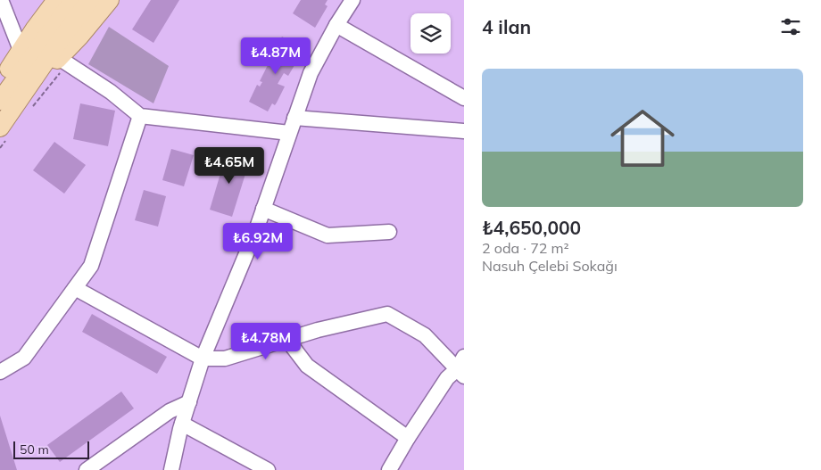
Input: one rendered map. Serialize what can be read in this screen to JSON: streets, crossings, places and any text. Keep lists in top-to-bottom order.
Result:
{
  "scale_bar": "50 m",
  "page": {
    "heading": "4 ilan",
    "price": [
      "₺4.87M",
      "₺4.65M",
      "₺6.92M",
      "₺4.78M"
    ],
    "list": [
      {
        "name": "₺4,650,000",
        "note": "2 oda · 72 m² · Nasuh Çelebi Sokağı"
      }
    ],
    "scale": "50 m"
  }
}
